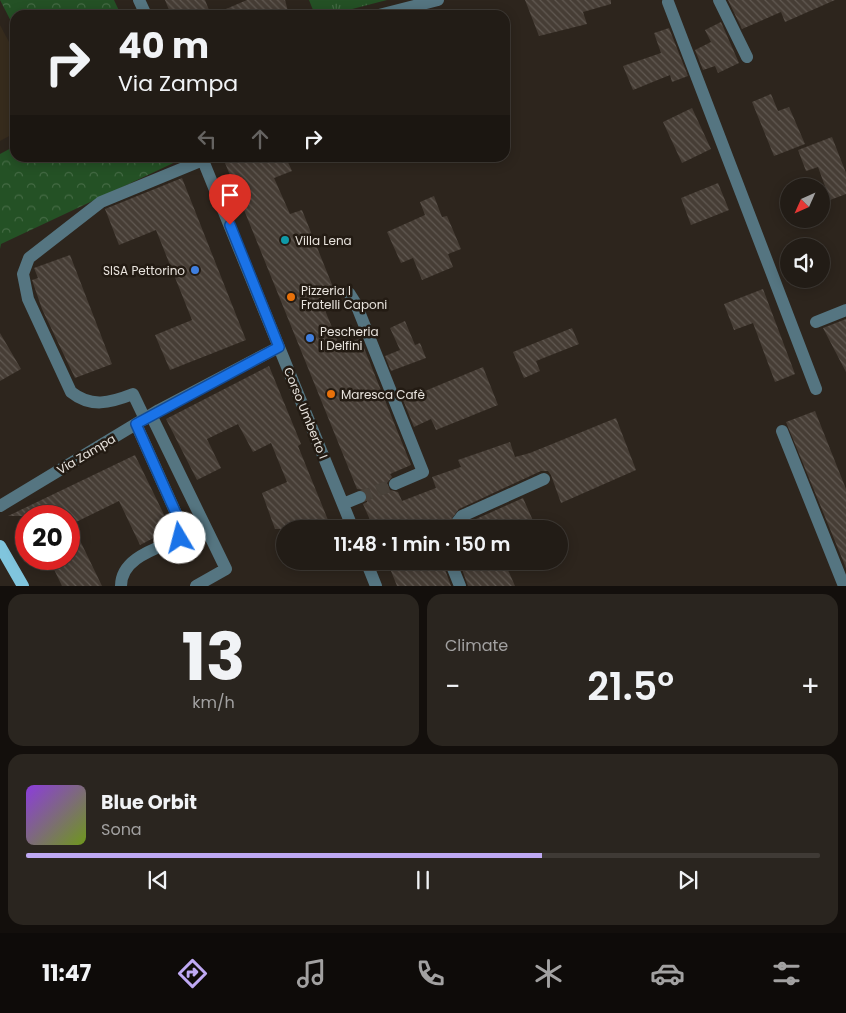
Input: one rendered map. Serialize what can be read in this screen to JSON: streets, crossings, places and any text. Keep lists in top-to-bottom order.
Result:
{
  "streets": {
    "street": ["Corso Umberto I", "Via Zampa"]
  },
  "crossings": [
    ["Corso Umberto I", "Via Zampa"]
  ],
  "places": [
    "Villa Lena",
    "SISA Pettorino",
    "Pizzeria I Fratelli Caponi",
    "Pescheria I Delfini",
    "Maresca Cafè"
  ],
  "north": "bottom left",
  "page": {
    "turn": ["40 m", "Via Zampa"],
    "limit": "20",
    "trip": "11:48 · 1 min · 150 m",
    "tile": [
      ["13", "km/h"],
      "Climate"
    ],
    "heat": ["−", "21.5°", "+"],
    "song": ["Blue Orbit", "Sona"],
    "tabs": "11:47"
  }
}
